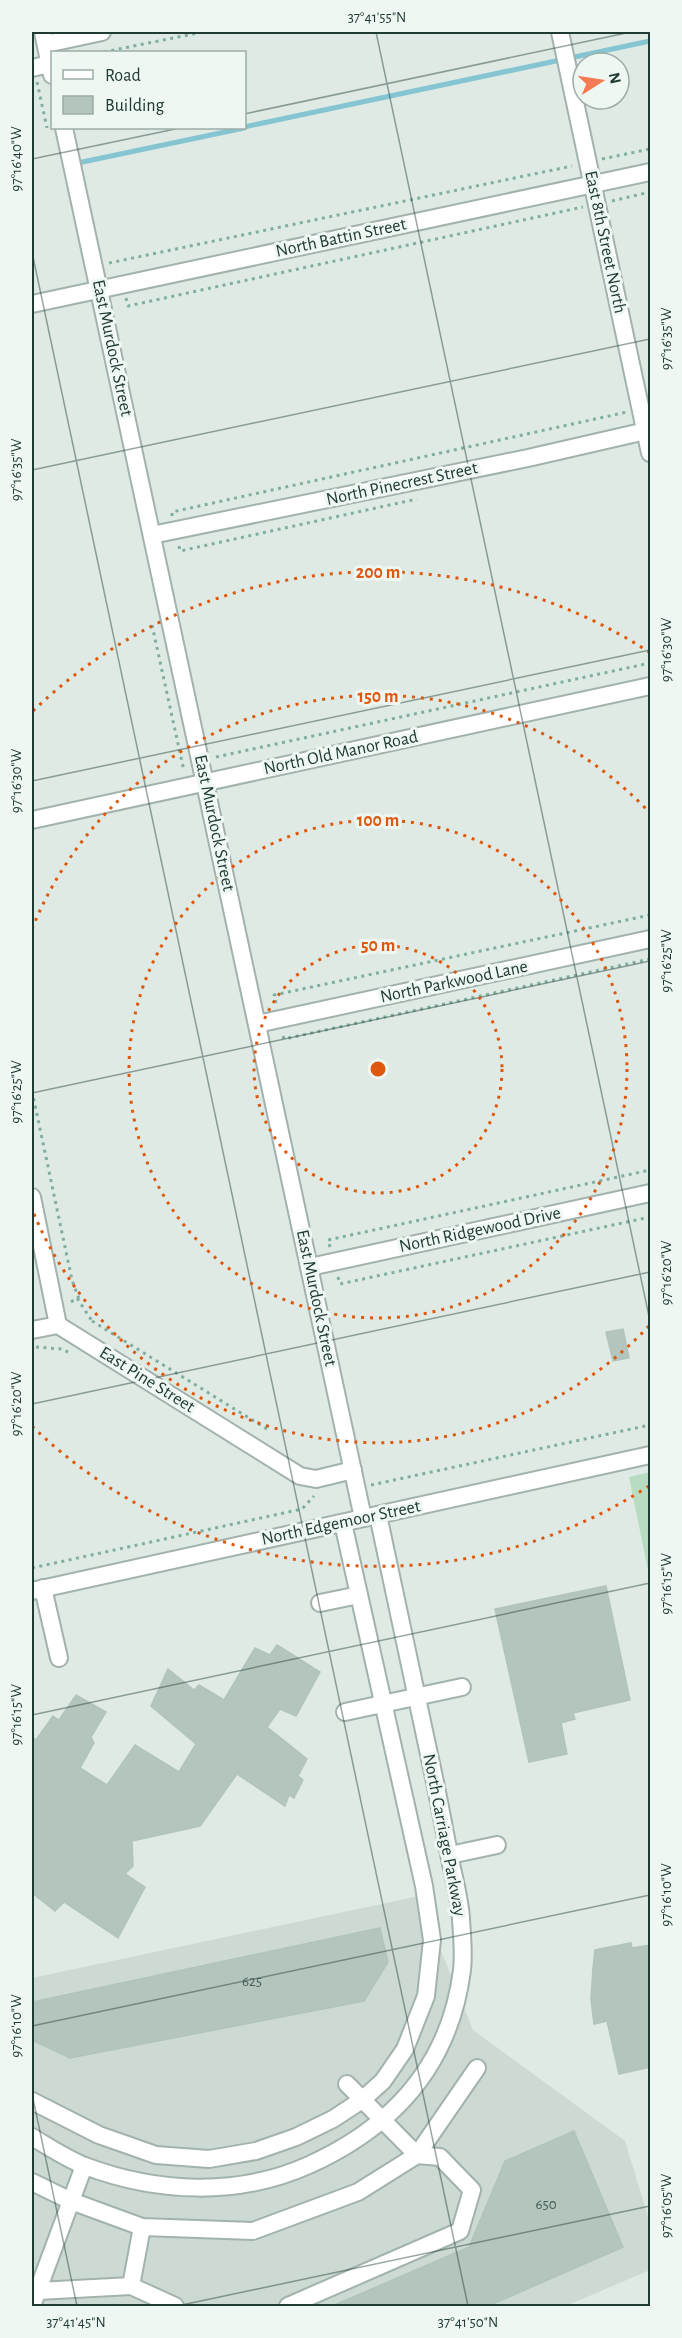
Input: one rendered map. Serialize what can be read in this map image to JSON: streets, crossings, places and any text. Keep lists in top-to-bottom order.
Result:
{
  "streets": {
    "street": [
      "North Battin Street",
      "East 8th Street North",
      "East Murdock Street",
      "North Pinecrest Street",
      "North Old Manor Road",
      "North Parkwood Lane",
      "North Ridgewood Drive",
      "East Pine Street",
      "North Edgemoor Street",
      "North Carriage Parkway"
    ]
  },
  "crossings": [
    ["North Battin Street", "East 8th Street North"],
    ["North Battin Street", "East Murdock Street"],
    ["East 8th Street North", "North Pinecrest Street"],
    ["East Murdock Street", "North Pinecrest Street"],
    ["East Murdock Street", "North Old Manor Road"],
    ["East Murdock Street", "North Parkwood Lane"],
    ["East Murdock Street", "North Ridgewood Drive"],
    ["East Murdock Street", "East Pine Street"],
    ["East Murdock Street", "North Edgemoor Street"],
    ["East Murdock Street", "North Carriage Parkway"],
    ["North Edgemoor Street", "North Carriage Parkway"]
  ],
  "house_numbers": ["625", "650"],
  "legend": ["Road", "Building"],
  "north": "right",
  "coordinates": [
    "37°41'55\"N",
    "97°16'40\"W",
    "97°16'35\"W",
    "97°16'30\"W",
    "97°16'25\"W",
    "97°16'20\"W",
    "97°16'15\"W",
    "97°16'10\"W",
    "97°16'05\"W",
    "37°41'45\"N",
    "37°41'50\"N"
  ],
  "rings": [
    "200 m",
    "150 m",
    "100 m",
    "50 m"
  ]
}
